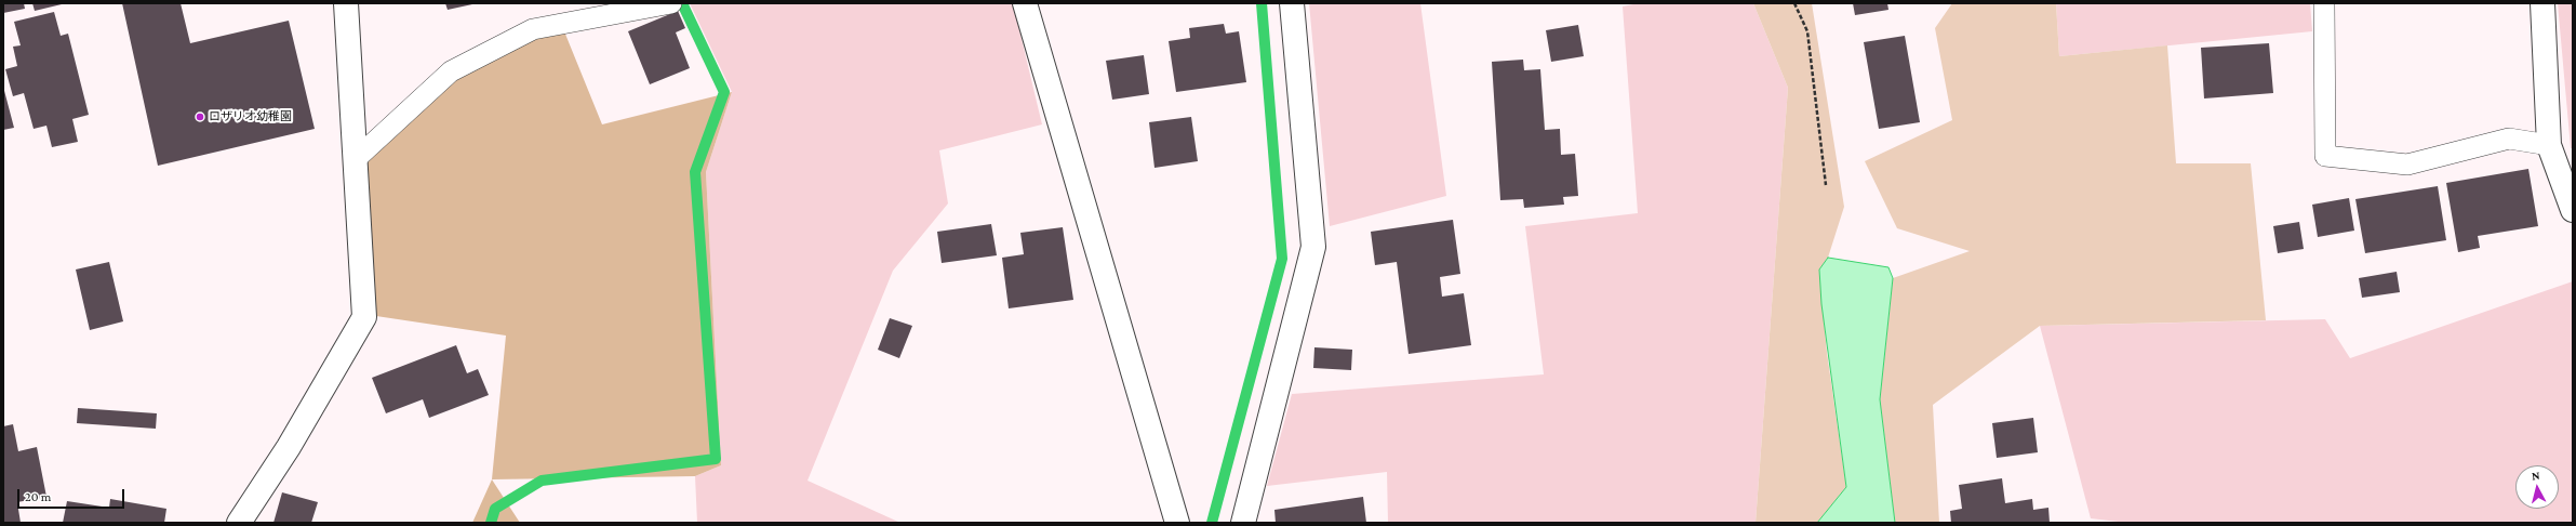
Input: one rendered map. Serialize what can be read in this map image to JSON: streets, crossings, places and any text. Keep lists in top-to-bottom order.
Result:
{
  "places": ["ロザリオ幼稚園"],
  "scale_bar": "20 m",
  "north": "top"
}
